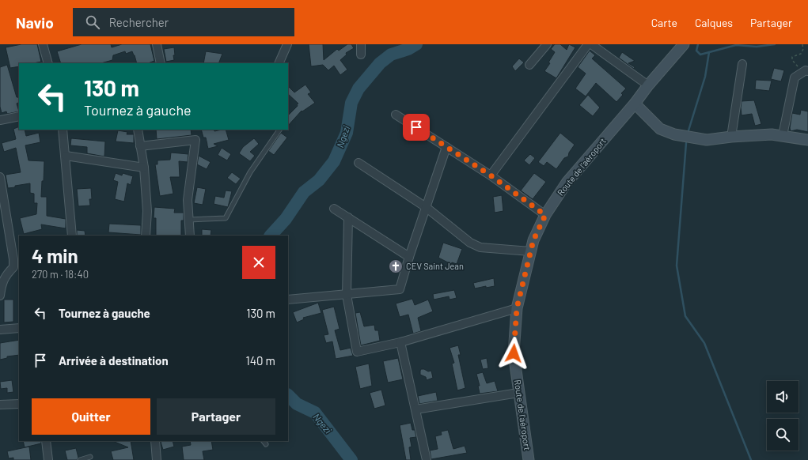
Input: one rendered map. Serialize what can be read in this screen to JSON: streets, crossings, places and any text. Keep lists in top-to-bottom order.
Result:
{
  "streets": {
    "street": ["Route de l'aéroport"]
  },
  "water": ["Ngezi"],
  "places": {
    "church": ["CEV Saint Jean"]
  },
  "page": {
    "header": "Navio",
    "search": "Rechercher",
    "nav": ["Carte", "Calques", "Partager"],
    "turn": ["130 m", "Tournez à gauche"],
    "heading": ["4 min", "270 m · 18:40"],
    "list": [
      {
        "name": "Tournez à gauche",
        "value": "130 m"
      },
      {
        "name": "Arrivée à destination",
        "value": "140 m"
      }
    ],
    "buttons": ["Quitter", "Partager"]
  }
}
